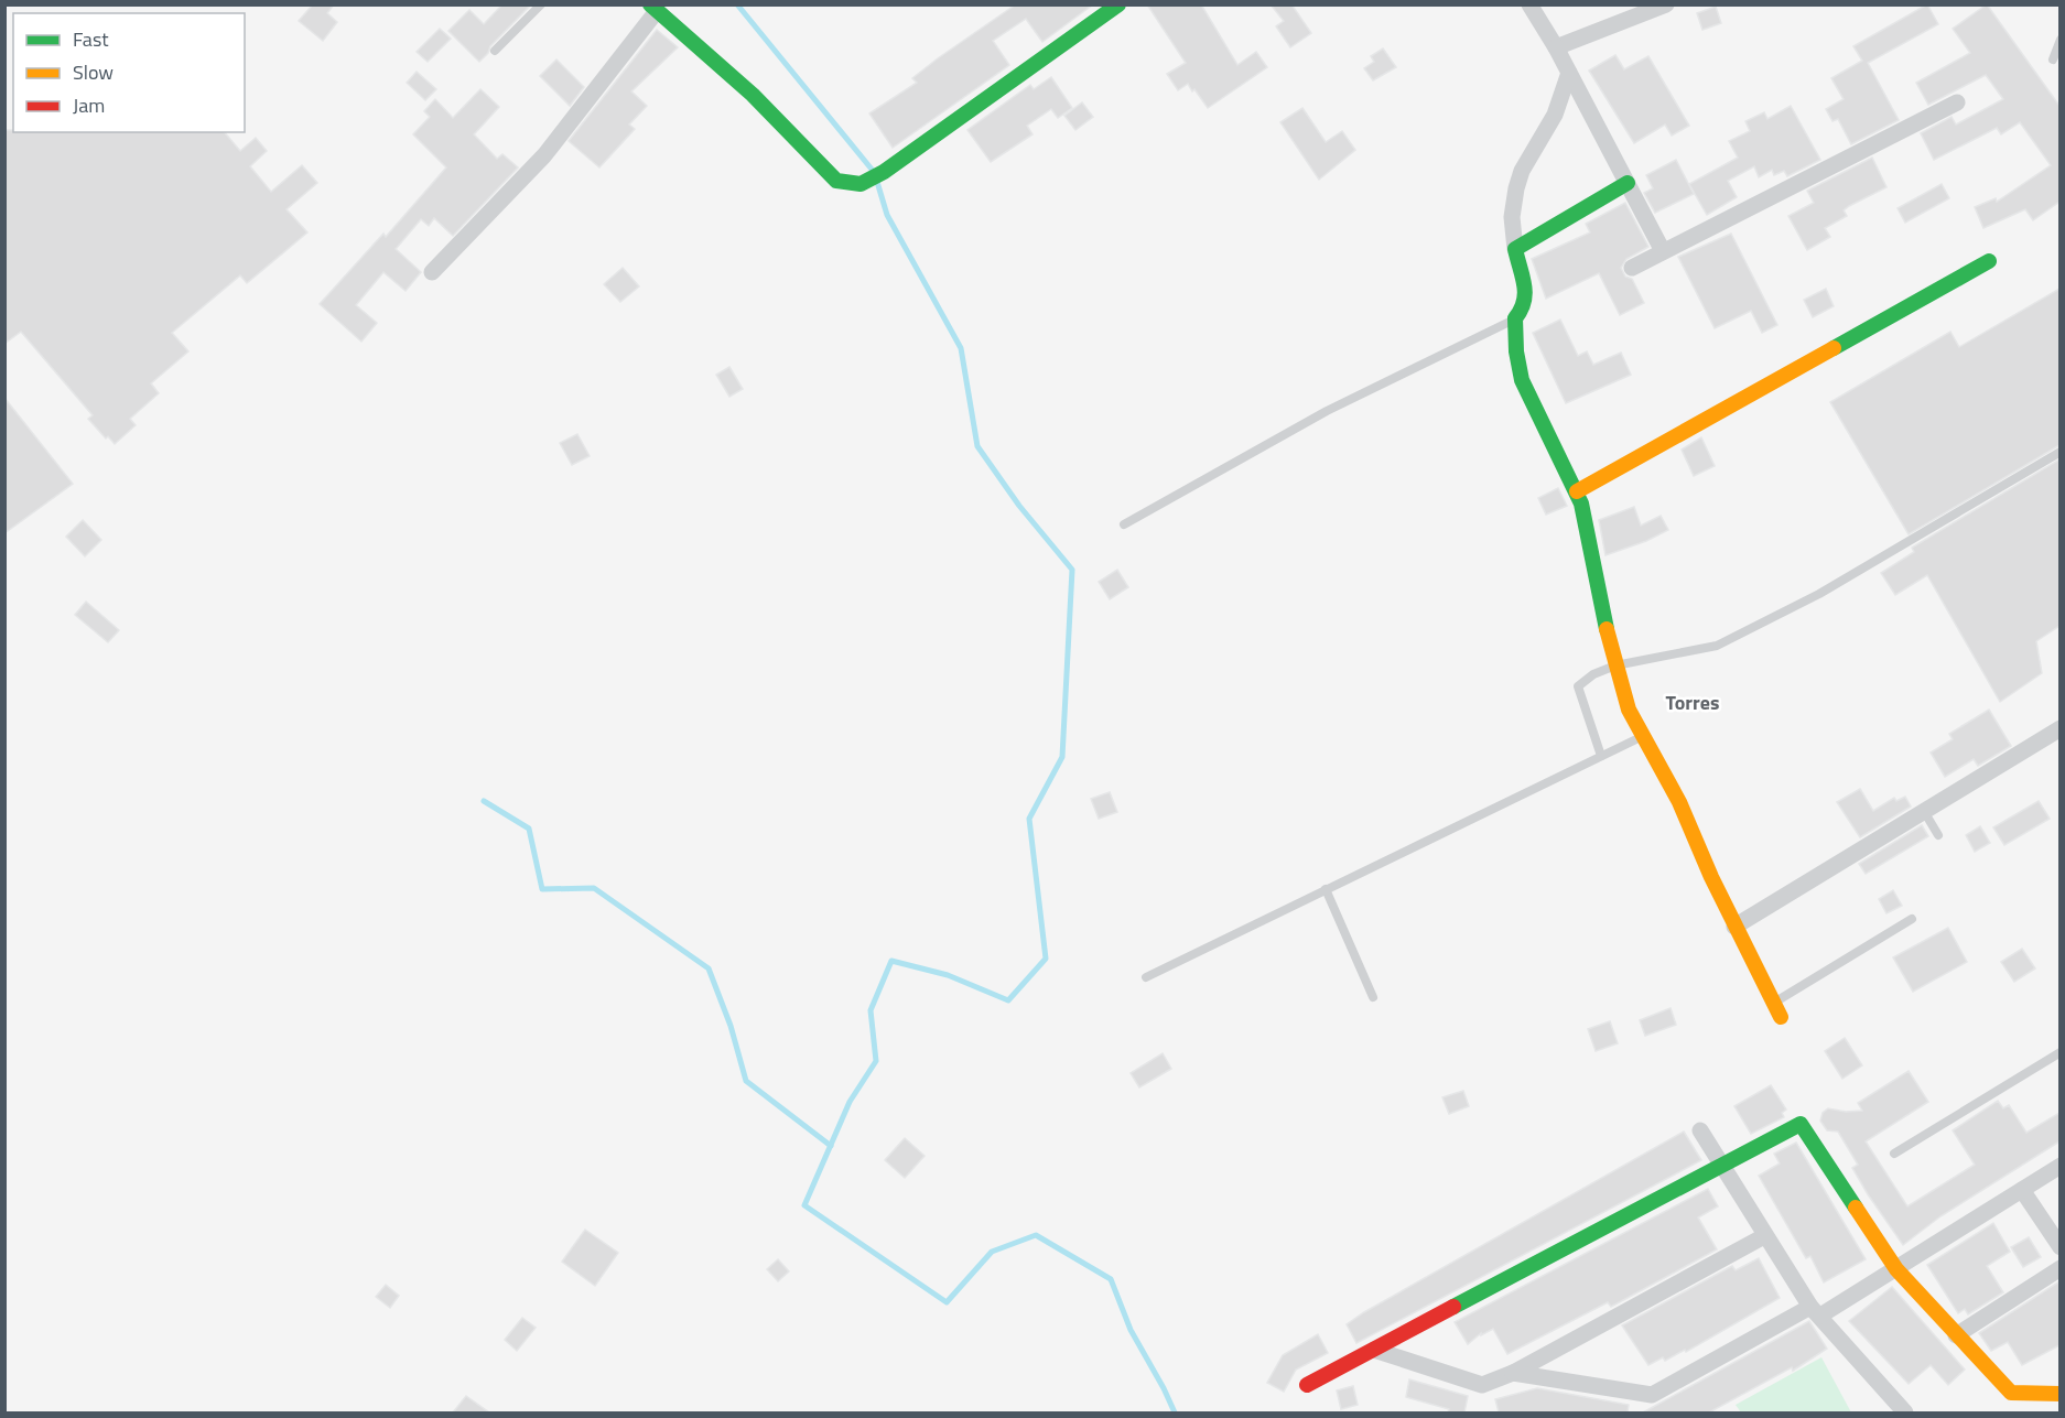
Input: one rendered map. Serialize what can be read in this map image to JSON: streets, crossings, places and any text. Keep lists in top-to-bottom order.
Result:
{
  "districts": ["Torres"],
  "legend": ["Fast", "Slow", "Jam"]
}
